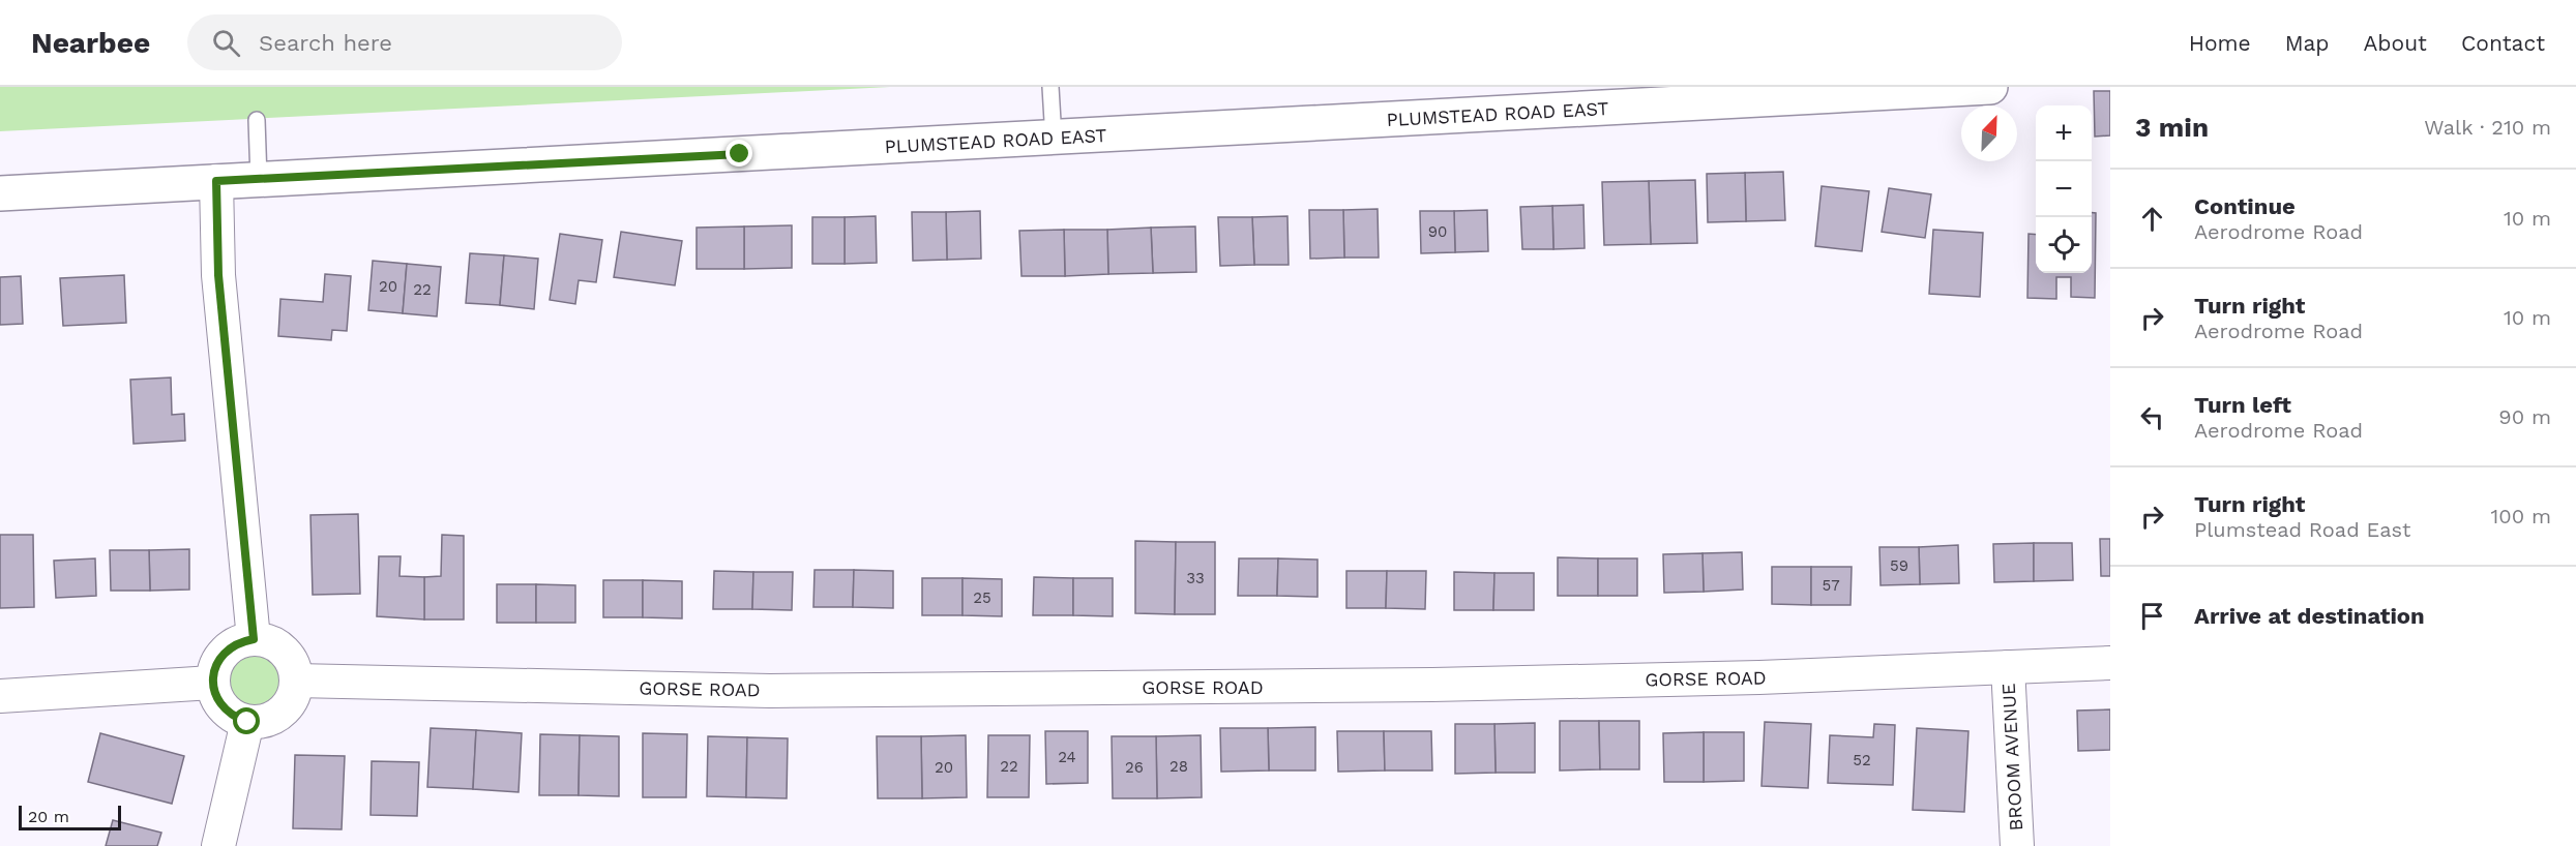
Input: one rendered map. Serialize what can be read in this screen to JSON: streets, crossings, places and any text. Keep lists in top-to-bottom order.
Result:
{
  "streets": {
    "street": ["PLUMSTEAD ROAD EAST", "GORSE ROAD", "BROOM AVENUE"]
  },
  "crossings": [
    ["GORSE ROAD", "BROOM AVENUE"]
  ],
  "house_numbers": [
    "90",
    "20",
    "22",
    "59",
    "33",
    "57",
    "25",
    "24",
    "52",
    "22",
    "28",
    "20",
    "26"
  ],
  "scale_bar": "20 m",
  "north": "top right",
  "page": {
    "header": "Nearbee",
    "search": "Search here",
    "nav": [
      "Home",
      "Map",
      "About",
      "Contact"
    ],
    "heading": ["3 min", "Walk · 210 m"],
    "map_buttons": ["+", "−"],
    "list": [
      ["Continue", "Aerodrome Road", "10 m"],
      ["Turn right", "Aerodrome Road", "10 m"],
      ["Turn left", "Aerodrome Road", "90 m"],
      ["Turn right", "Plumstead Road East", "100 m"],
      "Arrive at destination"
    ],
    "scale": "20 m"
  }
}
